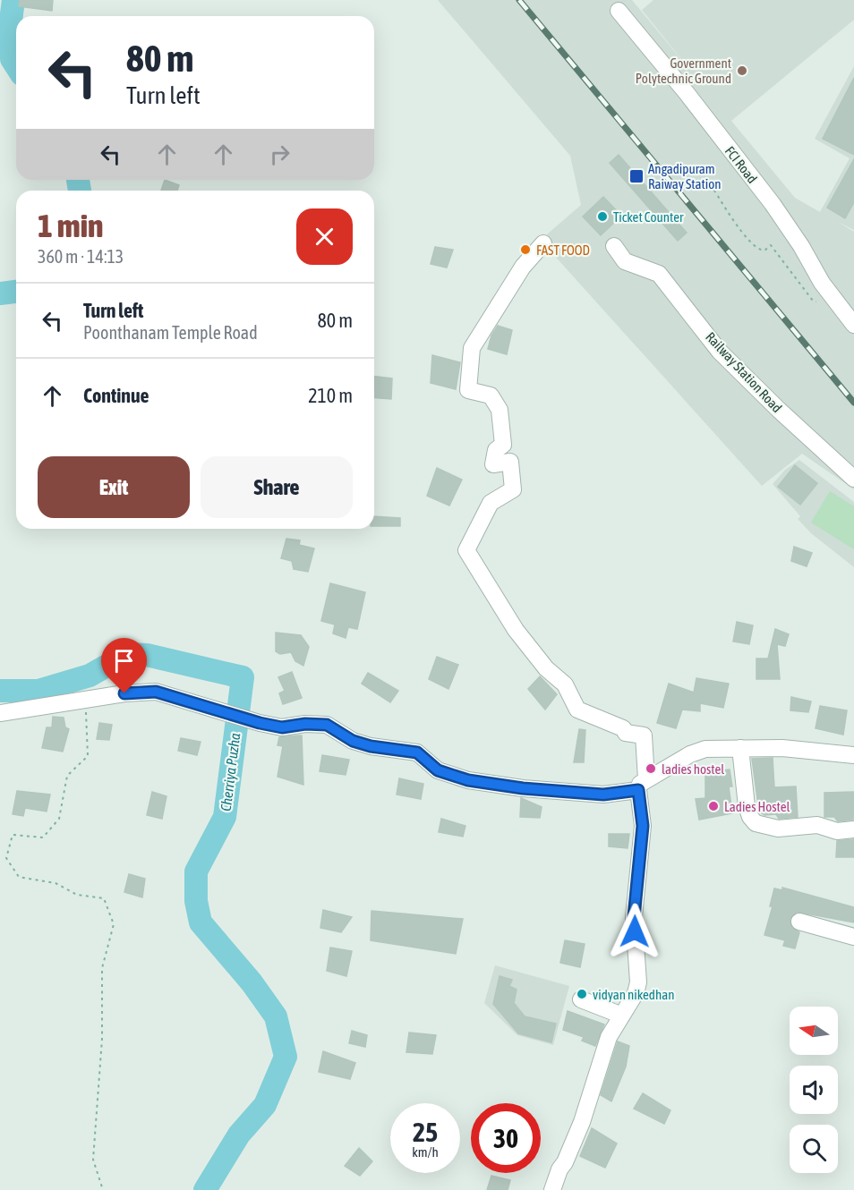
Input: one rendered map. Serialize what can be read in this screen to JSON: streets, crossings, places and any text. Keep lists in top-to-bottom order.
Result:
{
  "streets": {
    "street": ["FCI Road", "Railway Station Road"]
  },
  "water": ["Cherriya Puzha"],
  "places": {
    "other": [
      "Government Polytechnic Ground",
      "Ticket Counter",
      "FAST FOOD",
      "ladies hostel",
      "Ladies Hostel",
      "vidyan nikedhan"
    ],
    "transit": ["Angadipuram Raiway Station"]
  },
  "north": "left",
  "page": {
    "turn": ["80 m", "Turn left"],
    "heading": ["1 min", "360 m · 14:13"],
    "list": [
      {
        "name": "Turn left",
        "note": "Poonthanam Temple Road",
        "value": "80 m"
      },
      {
        "name": "Continue",
        "value": "210 m"
      }
    ],
    "buttons": ["Exit", "Share"],
    "speed": "25 km/h",
    "limit": "30"
  }
}
